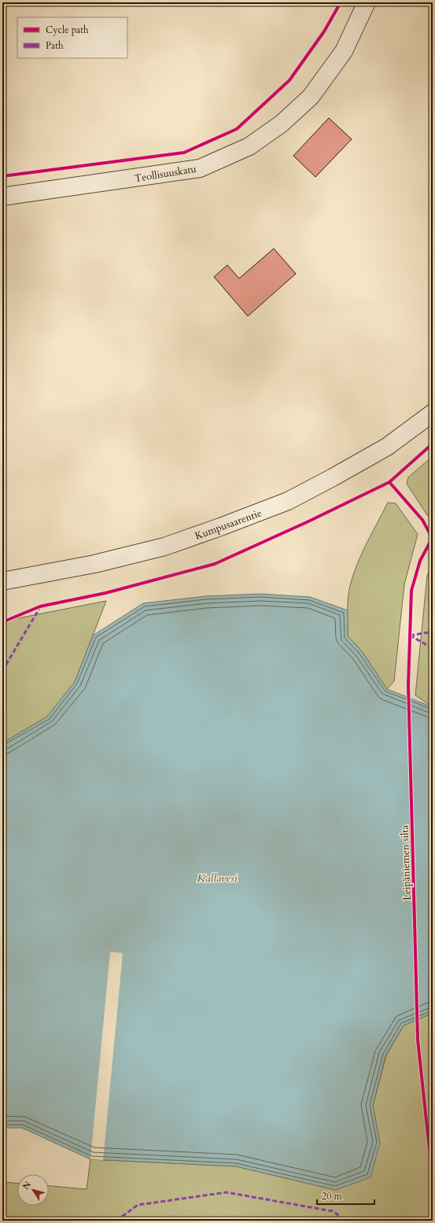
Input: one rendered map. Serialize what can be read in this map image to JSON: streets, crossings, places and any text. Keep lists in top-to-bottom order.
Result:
{
  "streets": {
    "street": ["Teollisuuskatu", "Kumpusaarentie"],
    "cycle path": ["Leipäniemen silta"]
  },
  "water": ["Kallavesi"],
  "legend": ["Cycle path", "Path"],
  "scale_bar": "20 m",
  "north": "top left"
}
